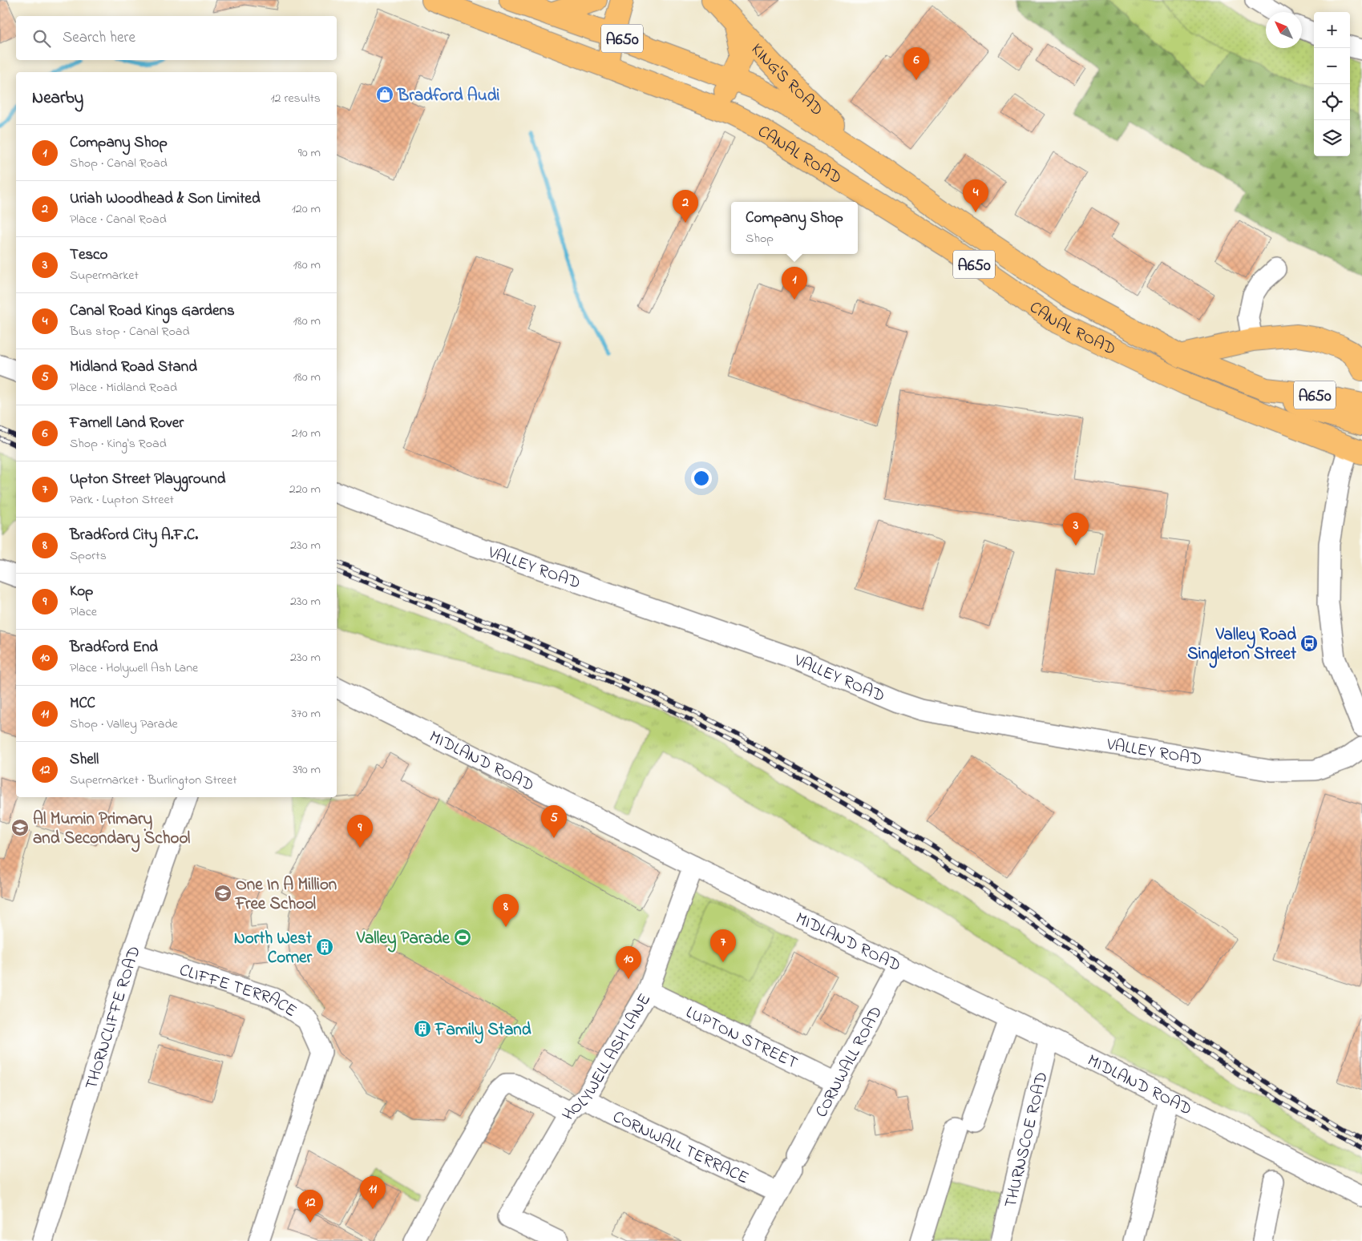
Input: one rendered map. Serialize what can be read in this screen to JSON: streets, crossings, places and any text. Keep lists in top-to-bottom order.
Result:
{
  "streets": {
    "main road": ["A650", "KING'S ROAD", "CANAL ROAD"],
    "street": [
      "VALLEY ROAD",
      "MIDLAND ROAD",
      "CLIFFE TERRACE",
      "THORNCLIFFE ROAD",
      "LUPTON STREET",
      "HOLYWELL ASH LANE",
      "CORNWALL ROAD",
      "THURNSCOE ROAD",
      "CORNWALL TERRACE"
    ]
  },
  "crossings": [
    ["KING'S ROAD", "CANAL ROAD"],
    ["MIDLAND ROAD", "HOLYWELL ASH LANE"],
    ["MIDLAND ROAD", "CORNWALL ROAD"],
    ["MIDLAND ROAD", "THURNSCOE ROAD"],
    ["CLIFFE TERRACE", "THORNCLIFFE ROAD"],
    ["LUPTON STREET", "HOLYWELL ASH LANE"],
    ["LUPTON STREET", "CORNWALL ROAD"],
    ["HOLYWELL ASH LANE", "CORNWALL TERRACE"],
    ["CORNWALL ROAD", "CORNWALL TERRACE"]
  ],
  "places": {
    "shop": ["Bradford Audi"],
    "bus stop": ["Valley Road Singleton Street"],
    "school or university": ["Al Mumin Primary and Secondary School", "One In A Million Free School"],
    "sports": ["Valley Parade"],
    "building": ["North West Corner", "Family Stand"]
  },
  "north": "top left",
  "page": {
    "map_buttons": ["+", "−"],
    "search": "Search here",
    "pins": [
      "6",
      "4",
      "2",
      "1",
      "3",
      "5",
      "9",
      "8",
      "7",
      "10",
      "11",
      "12"
    ],
    "heading": ["Nearby", "12 results"],
    "list": [
      {
        "mark": "1",
        "name": "Company Shop",
        "note": "Shop · Canal Road",
        "value": "90 m"
      },
      {
        "mark": "2",
        "name": "Uriah Woodhead & Son Limited",
        "note": "Place · Canal Road",
        "value": "120 m"
      },
      {
        "mark": "3",
        "name": "Tesco",
        "note": "Supermarket",
        "value": "180 m"
      },
      {
        "mark": "4",
        "name": "Canal Road Kings Gardens",
        "note": "Bus stop · Canal Road",
        "value": "180 m"
      },
      {
        "mark": "5",
        "name": "Midland Road Stand",
        "note": "Place · Midland Road",
        "value": "180 m"
      },
      {
        "mark": "6",
        "name": "Farnell Land Rover",
        "note": "Shop · King's Road",
        "value": "210 m"
      },
      {
        "mark": "7",
        "name": "Upton Street Playground",
        "note": "Park · Lupton Street",
        "value": "220 m"
      },
      {
        "mark": "8",
        "name": "Bradford City A.F.C.",
        "note": "Sports",
        "value": "230 m"
      },
      {
        "mark": "9",
        "name": "Kop",
        "note": "Place",
        "value": "230 m"
      },
      {
        "mark": "10",
        "name": "Bradford End",
        "note": "Place · Holywell Ash Lane",
        "value": "230 m"
      },
      {
        "mark": "11",
        "name": "MCC",
        "note": "Shop · Valley Parade",
        "value": "370 m"
      },
      {
        "mark": "12",
        "name": "Shell",
        "note": "Supermarket · Burlington Street",
        "value": "390 m"
      }
    ],
    "popup": ["Company Shop", "Shop"]
  }
}
